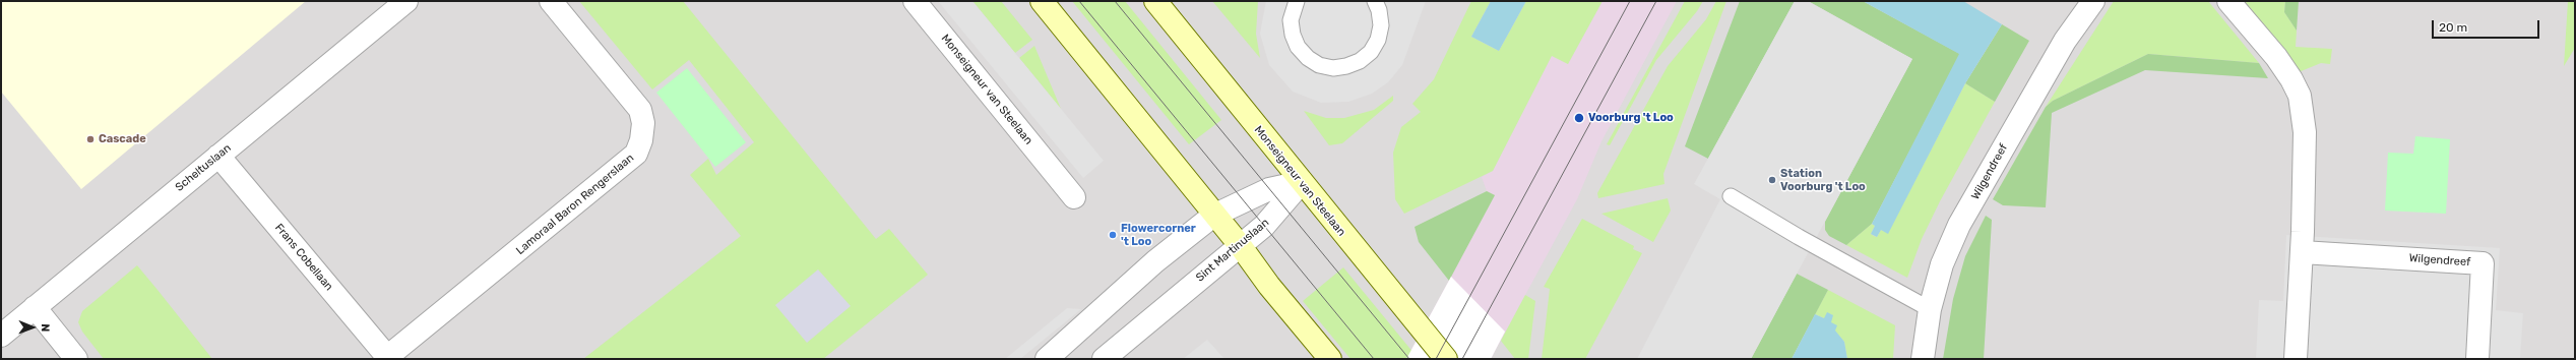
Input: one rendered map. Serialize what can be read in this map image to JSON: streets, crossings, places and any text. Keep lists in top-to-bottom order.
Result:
{
  "streets": {
    "main road": ["Monseigneur van Steelaan"],
    "street": [
      "Scheltuslaan",
      "Wilgendreef",
      "Lamoraal Baron Rengerslaan",
      "Sint Martinuslaan",
      "Frans Cobellaan"
    ]
  },
  "crossings": [
    ["Monseigneur van Steelaan", "Sint Martinuslaan"],
    ["Scheltuslaan", "Frans Cobellaan"],
    ["Lamoraal Baron Rengerslaan", "Frans Cobellaan"]
  ],
  "places": [
    "Voorburg 't Loo",
    "Cascade",
    "Station Voorburg 't Loo",
    "Flowercorner 't Loo"
  ],
  "scale_bar": "20 m",
  "north": "right"
}
